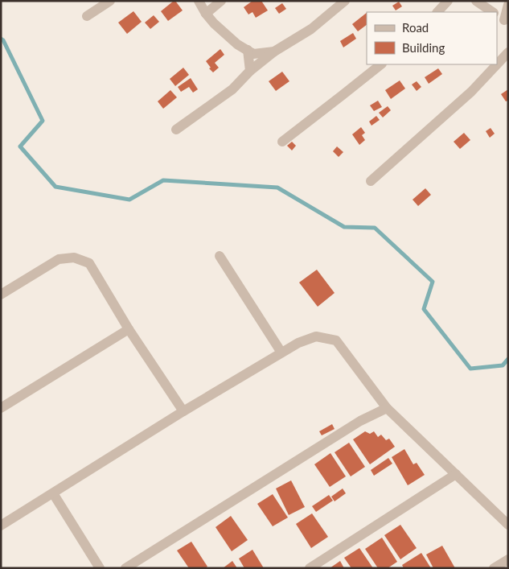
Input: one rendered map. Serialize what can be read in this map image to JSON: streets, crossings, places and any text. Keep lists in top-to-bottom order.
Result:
{
  "legend": ["Road", "Building"]
}
